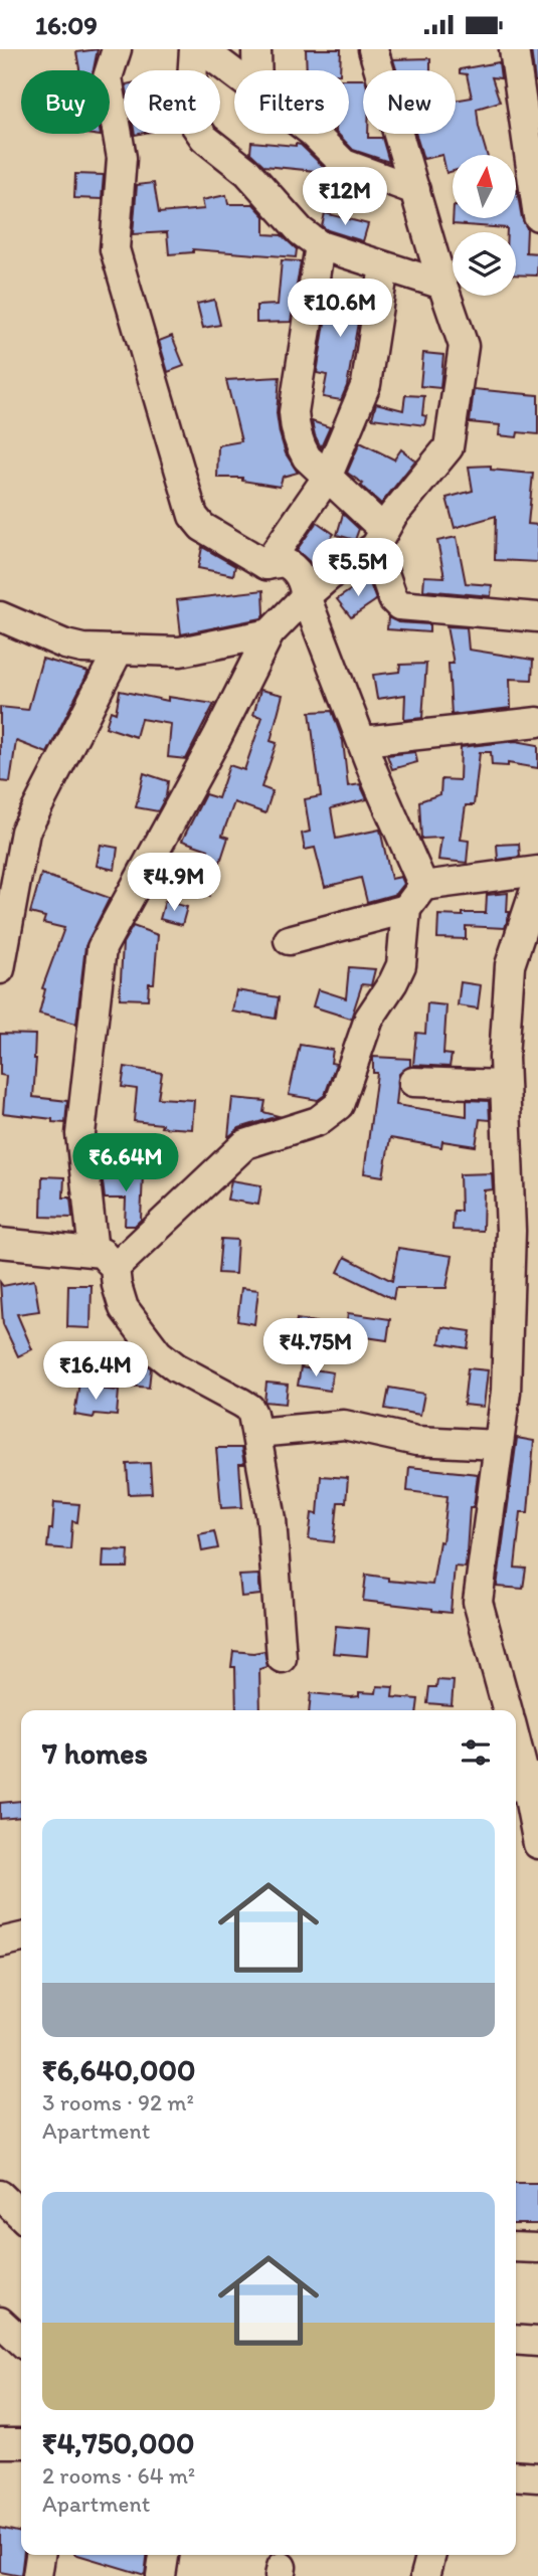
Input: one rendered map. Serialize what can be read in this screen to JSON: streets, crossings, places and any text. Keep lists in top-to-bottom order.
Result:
{
  "north": "top",
  "page": {
    "status": "16:09",
    "chip": [
      "Buy",
      "Rent",
      "Filters",
      "New"
    ],
    "price": [
      "₹12M",
      "₹10.6M",
      "₹5.5M",
      "₹4.9M",
      "₹6.64M",
      "₹4.75M",
      "₹16.4M"
    ],
    "heading": "7 homes",
    "list": [
      {
        "name": "₹6,640,000",
        "note": "3 rooms · 92 m² · Apartment"
      },
      {
        "name": "₹4,750,000",
        "note": "2 rooms · 64 m² · Apartment"
      }
    ]
  }
}
